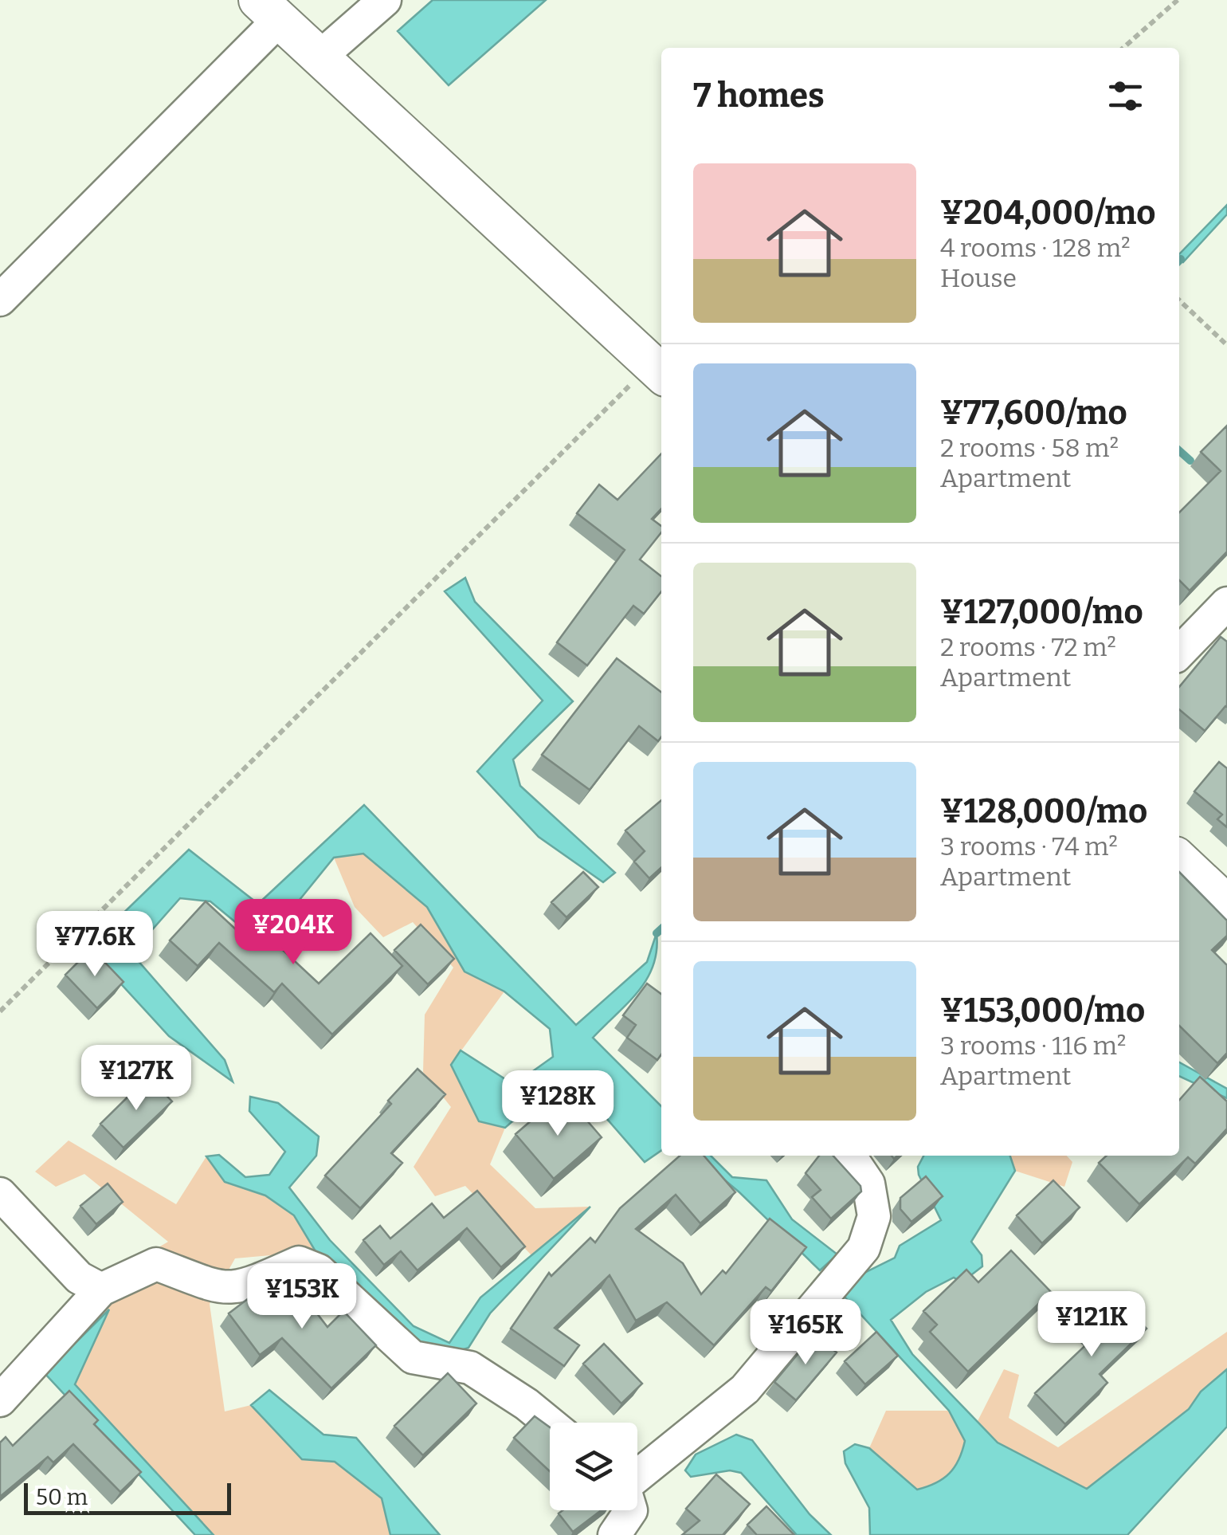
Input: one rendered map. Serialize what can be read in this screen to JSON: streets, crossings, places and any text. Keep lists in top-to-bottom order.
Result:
{
  "scale_bar": "50 m",
  "page": {
    "heading": "7 homes",
    "list": [
      {
        "name": "¥204,000/mo",
        "note": "4 rooms · 128 m² · House"
      },
      {
        "name": "¥77,600/mo",
        "note": "2 rooms · 58 m² · Apartment"
      },
      {
        "name": "¥127,000/mo",
        "note": "2 rooms · 72 m² · Apartment"
      },
      {
        "name": "¥128,000/mo",
        "note": "3 rooms · 74 m² · Apartment"
      },
      {
        "name": "¥153,000/mo",
        "note": "3 rooms · 116 m² · Apartment"
      }
    ],
    "price": [
      "¥204K",
      "¥77.6K",
      "¥127K",
      "¥128K",
      "¥153K",
      "¥121K",
      "¥165K"
    ],
    "scale": "50 m"
  }
}
